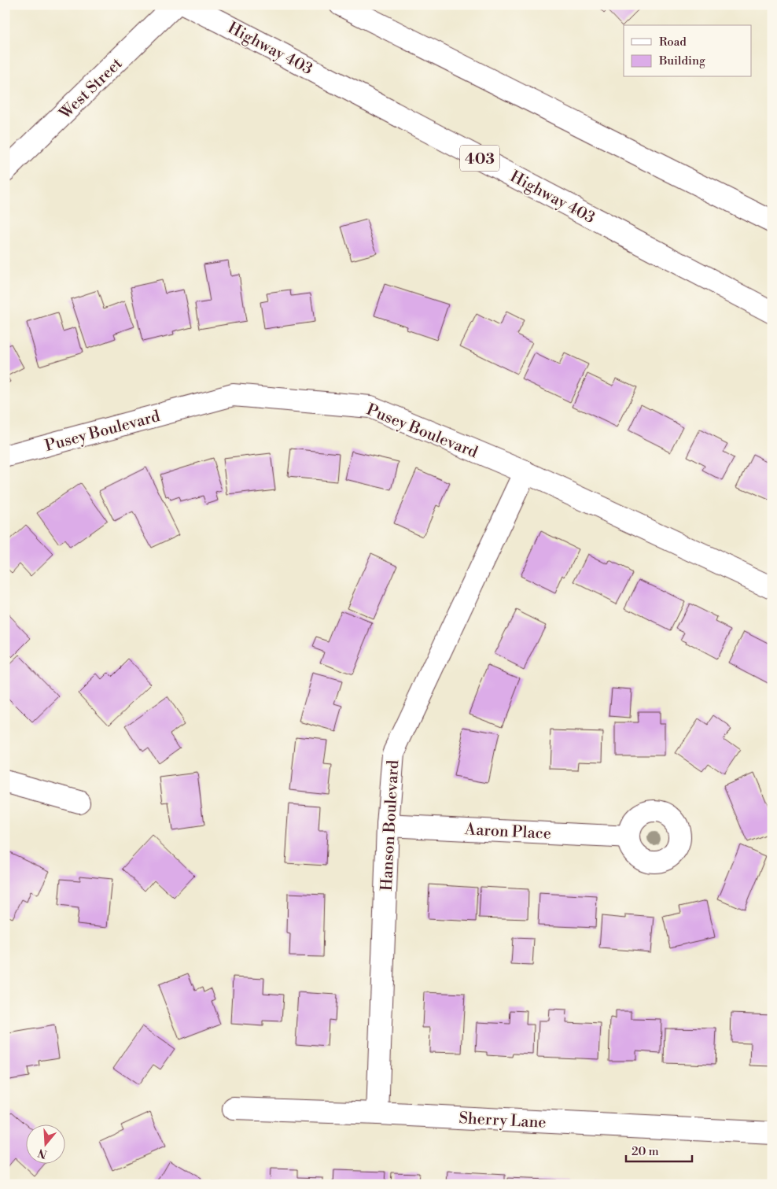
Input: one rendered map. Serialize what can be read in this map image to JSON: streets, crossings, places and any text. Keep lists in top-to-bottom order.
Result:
{
  "streets": {
    "main road": [
      "Highway 403",
      "West Street",
      "403",
      "Pusey Boulevard",
      "Hanson Boulevard",
      "Aaron Place",
      "Sherry Lane"
    ]
  },
  "crossings": [
    ["Pusey Boulevard", "Hanson Boulevard"],
    ["Hanson Boulevard", "Aaron Place"],
    ["Hanson Boulevard", "Sherry Lane"]
  ],
  "legend": ["Road", "Building"],
  "scale_bar": "20 m",
  "north": "bottom"
}
